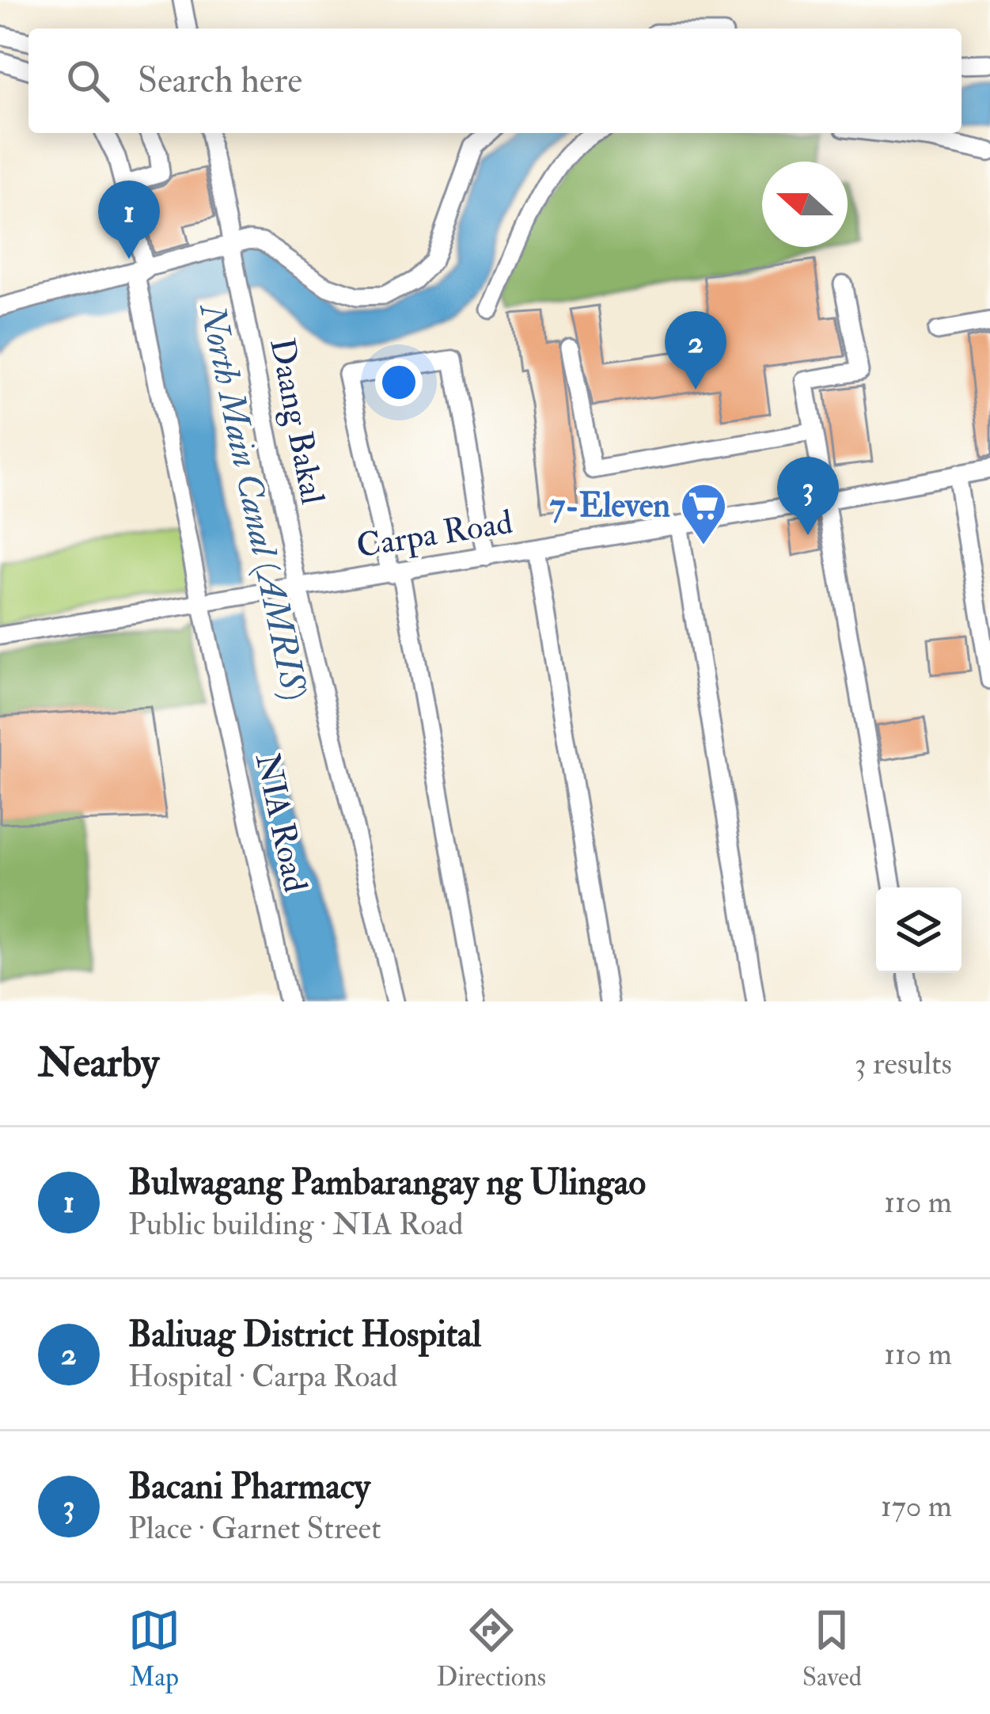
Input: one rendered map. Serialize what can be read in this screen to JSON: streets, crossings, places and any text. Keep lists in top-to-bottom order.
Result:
{
  "streets": {
    "street": ["Daang Bakal", "Carpa Road", "NIA Road"]
  },
  "crossings": [
    ["Daang Bakal", "Carpa Road"],
    ["Carpa Road", "NIA Road"]
  ],
  "water": ["North Main Canal (AMRIS)"],
  "places": {
    "supermarket": ["7-Eleven"]
  },
  "north": "left",
  "page": {
    "search": "Search here",
    "pins": ["1", "2", "3"],
    "heading": ["Nearby", "3 results"],
    "list": [
      {
        "mark": "1",
        "name": "Bulwagang Pambarangay ng Ulingao",
        "note": "Public building · NIA Road",
        "value": "110 m"
      },
      {
        "mark": "2",
        "name": "Baliuag District Hospital",
        "note": "Hospital · Carpa Road",
        "value": "110 m"
      },
      {
        "mark": "3",
        "name": "Bacani Pharmacy",
        "note": "Place · Garnet Street",
        "value": "170 m"
      }
    ],
    "nav": ["Map", "Directions", "Saved"]
  }
}
